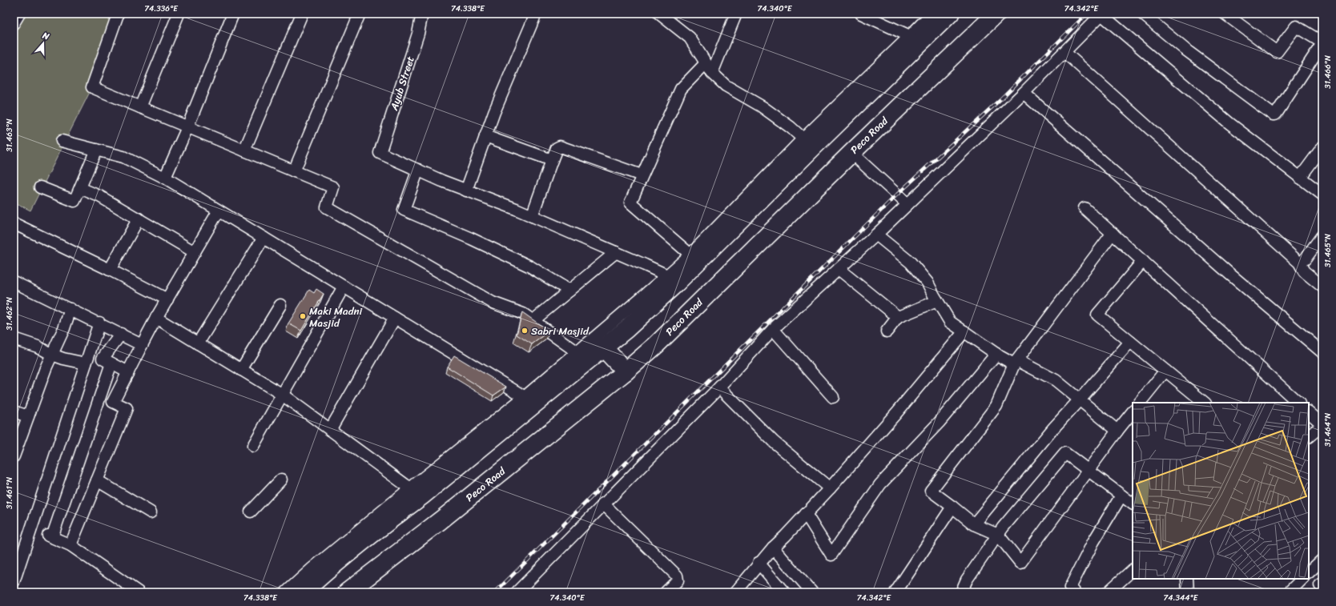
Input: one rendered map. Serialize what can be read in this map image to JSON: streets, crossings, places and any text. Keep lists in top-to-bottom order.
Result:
{
  "streets": {
    "main road": ["Peco Road"],
    "street": ["Ayub Street"]
  },
  "places": ["Maki Madni Masjid", "Sabri Masjid"],
  "north": "top",
  "coordinates": [
    "74.336°E",
    "74.338°E",
    "74.340°E",
    "74.342°E",
    "31.466°N",
    "31.463°N",
    "31.465°N",
    "31.462°N",
    "31.464°N",
    "31.461°N",
    "74.344°E"
  ]
}
